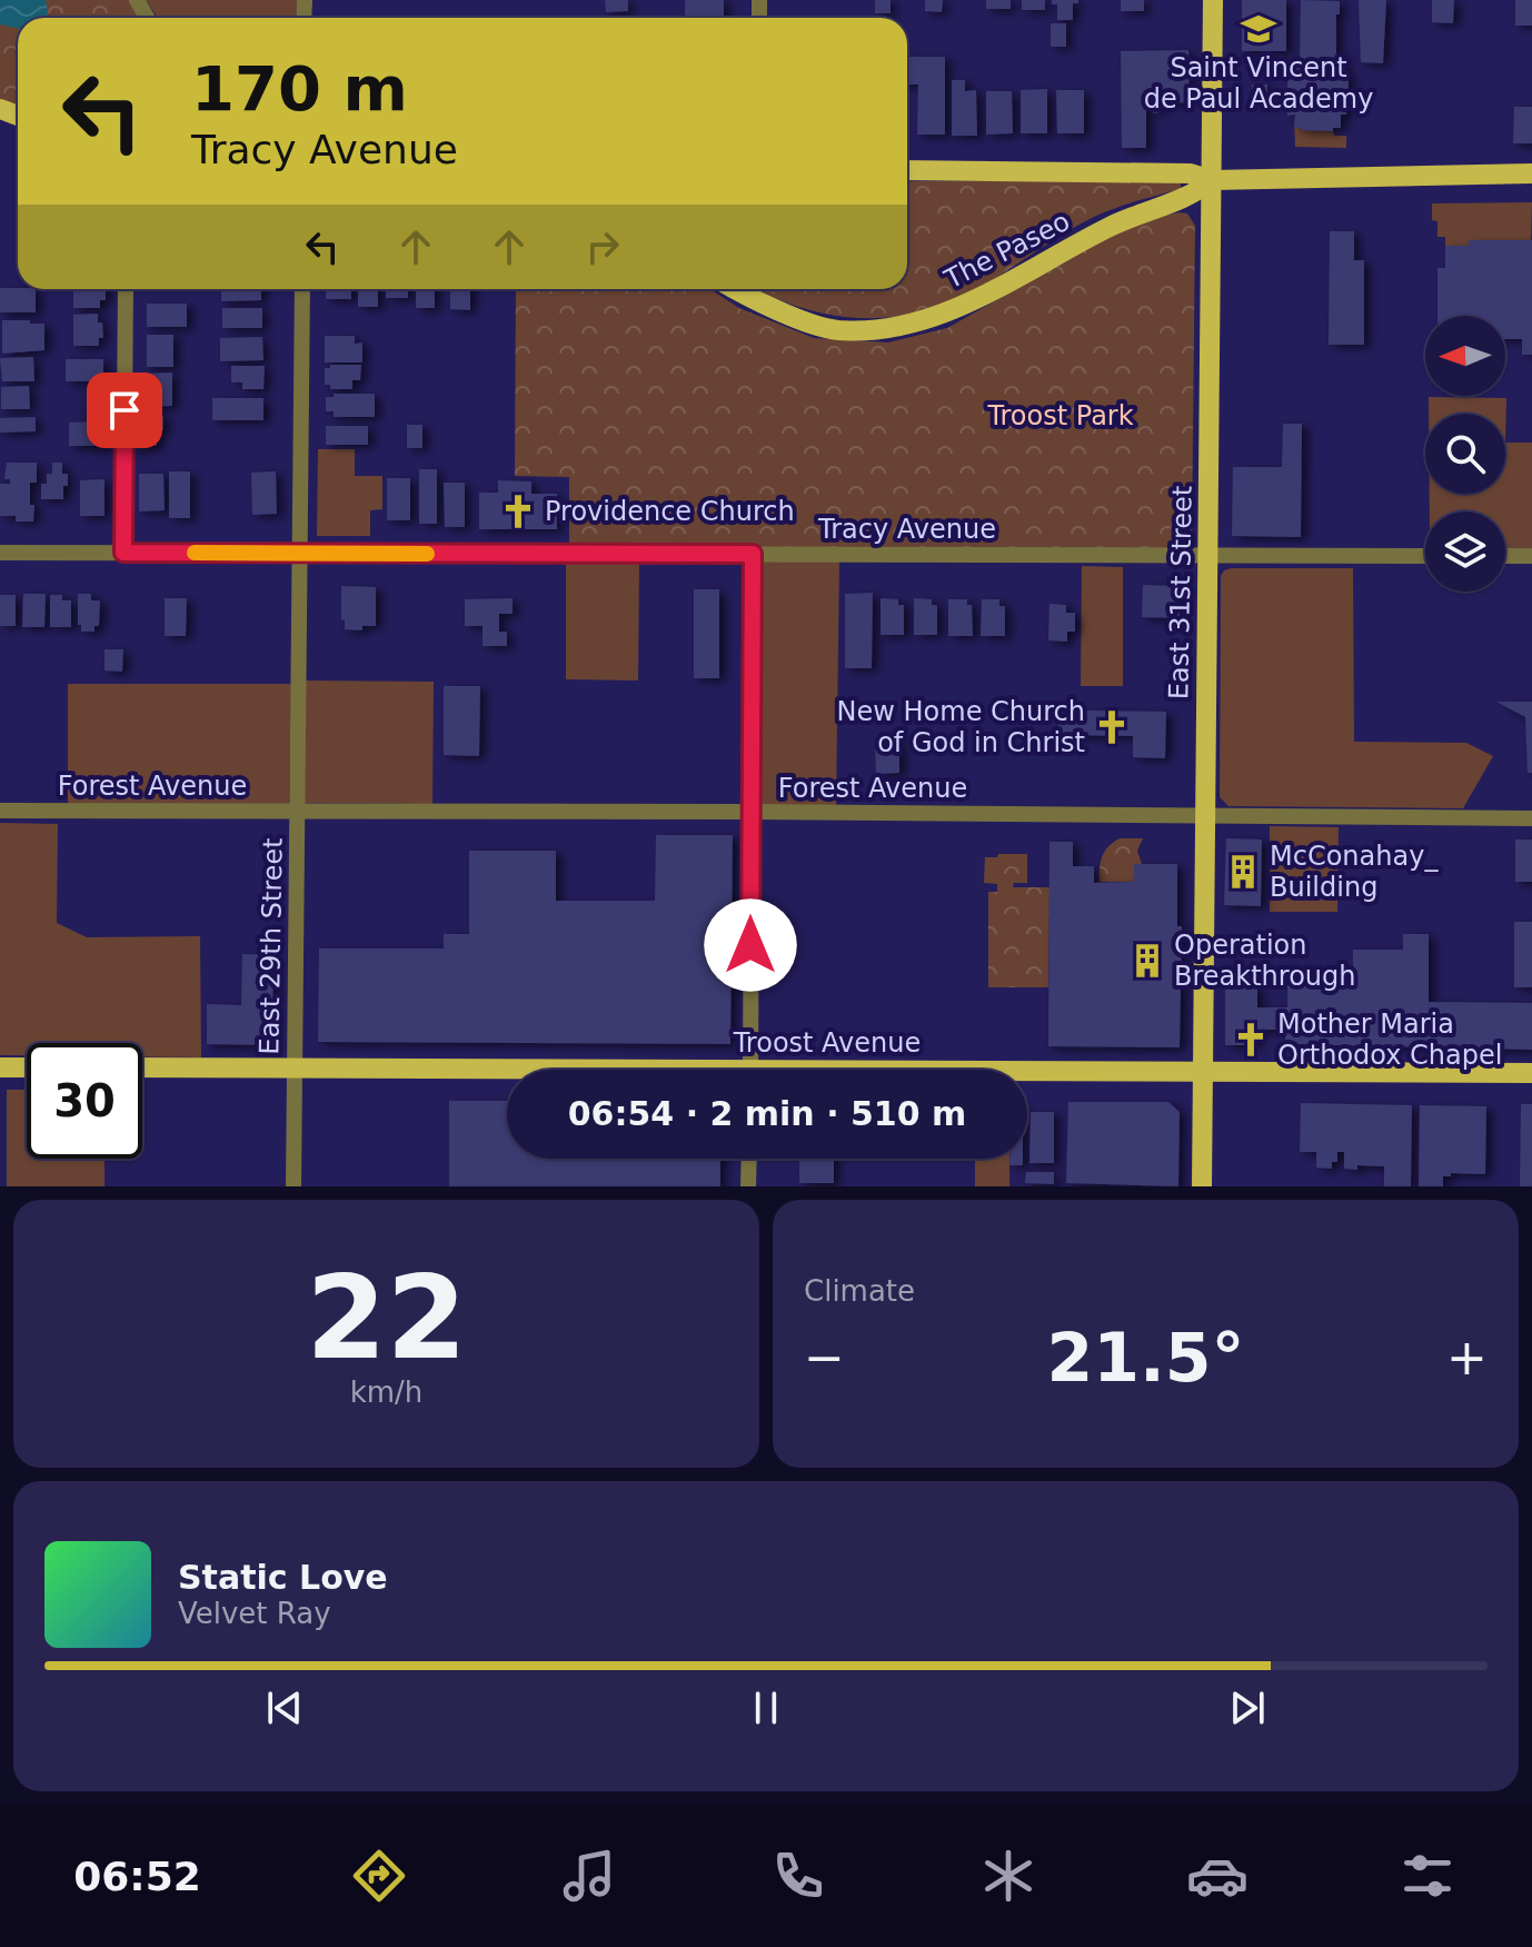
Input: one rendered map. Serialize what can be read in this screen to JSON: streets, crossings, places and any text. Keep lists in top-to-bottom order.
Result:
{
  "streets": {
    "main road": ["The Paseo", "East 31st Street", "Troost Avenue"],
    "street": ["Tracy Avenue", "Forest Avenue", "East 29th Street"]
  },
  "crossings": [
    ["The Paseo", "East 31st Street"],
    ["Tracy Avenue", "East 31st Street"],
    ["Tracy Avenue", "East 29th Street"],
    ["East 31st Street", "Forest Avenue"],
    ["East 31st Street", "Troost Avenue"],
    ["Forest Avenue", "East 29th Street"],
    ["East 29th Street", "Troost Avenue"]
  ],
  "parks": ["Troost Park"],
  "places": {
    "school or university": ["Saint Vincent de Paul Academy"],
    "church": ["Providence Church", "New Home Church of God in Christ", "Mother Maria Orthodox Chapel"],
    "building": ["McConahay_ Building", "Operation Breakthrough"]
  },
  "north": "left",
  "page": {
    "turn": ["170 m", "Tracy Avenue"],
    "limit": "30",
    "trip": "06:54 · 2 min · 510 m",
    "tile": [
      ["22", "km/h"],
      "Climate"
    ],
    "heat": ["−", "21.5°", "+"],
    "song": ["Static Love", "Velvet Ray"],
    "tabs": "06:52"
  }
}
